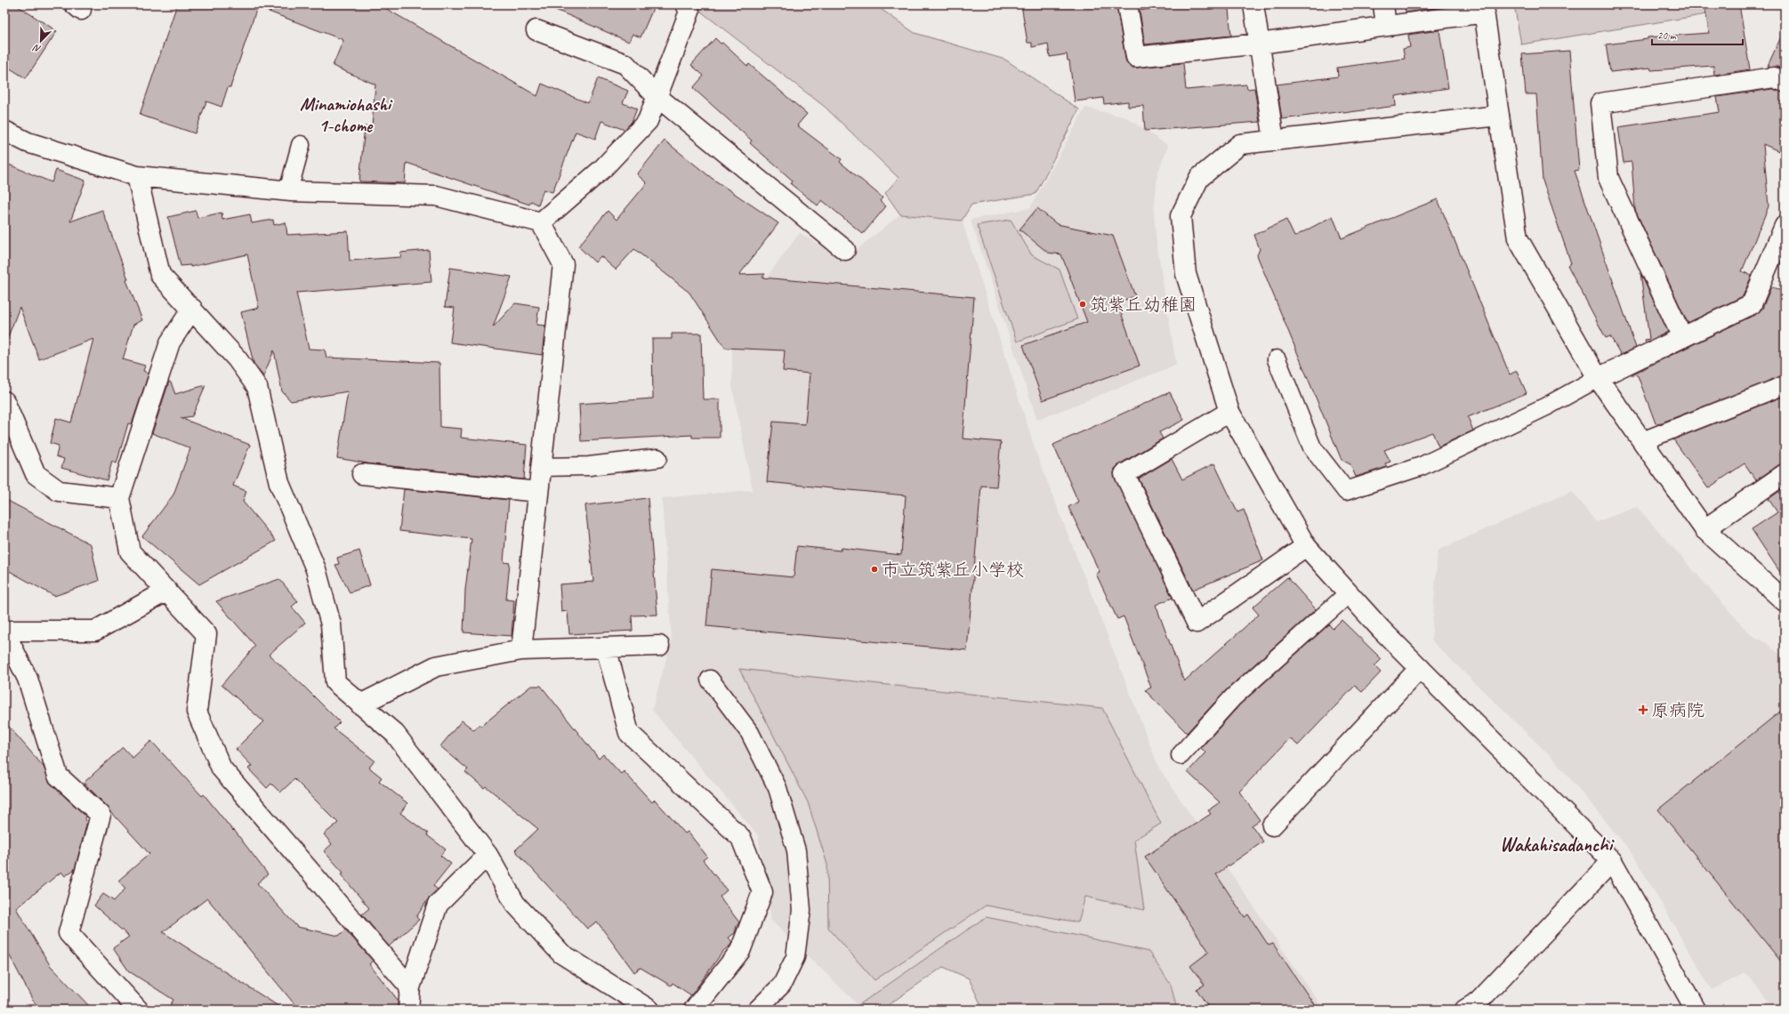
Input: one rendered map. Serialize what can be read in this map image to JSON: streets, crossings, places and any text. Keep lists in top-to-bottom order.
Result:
{
  "districts": ["Minamiohashi 1-chome", "Wakahisadanchi"],
  "places": {
    "other": ["筑紫丘幼稚園", "市立筑紫丘小学校"],
    "health": ["原病院"]
  },
  "scale_bar": "20 m",
  "north": "bottom left"
}
